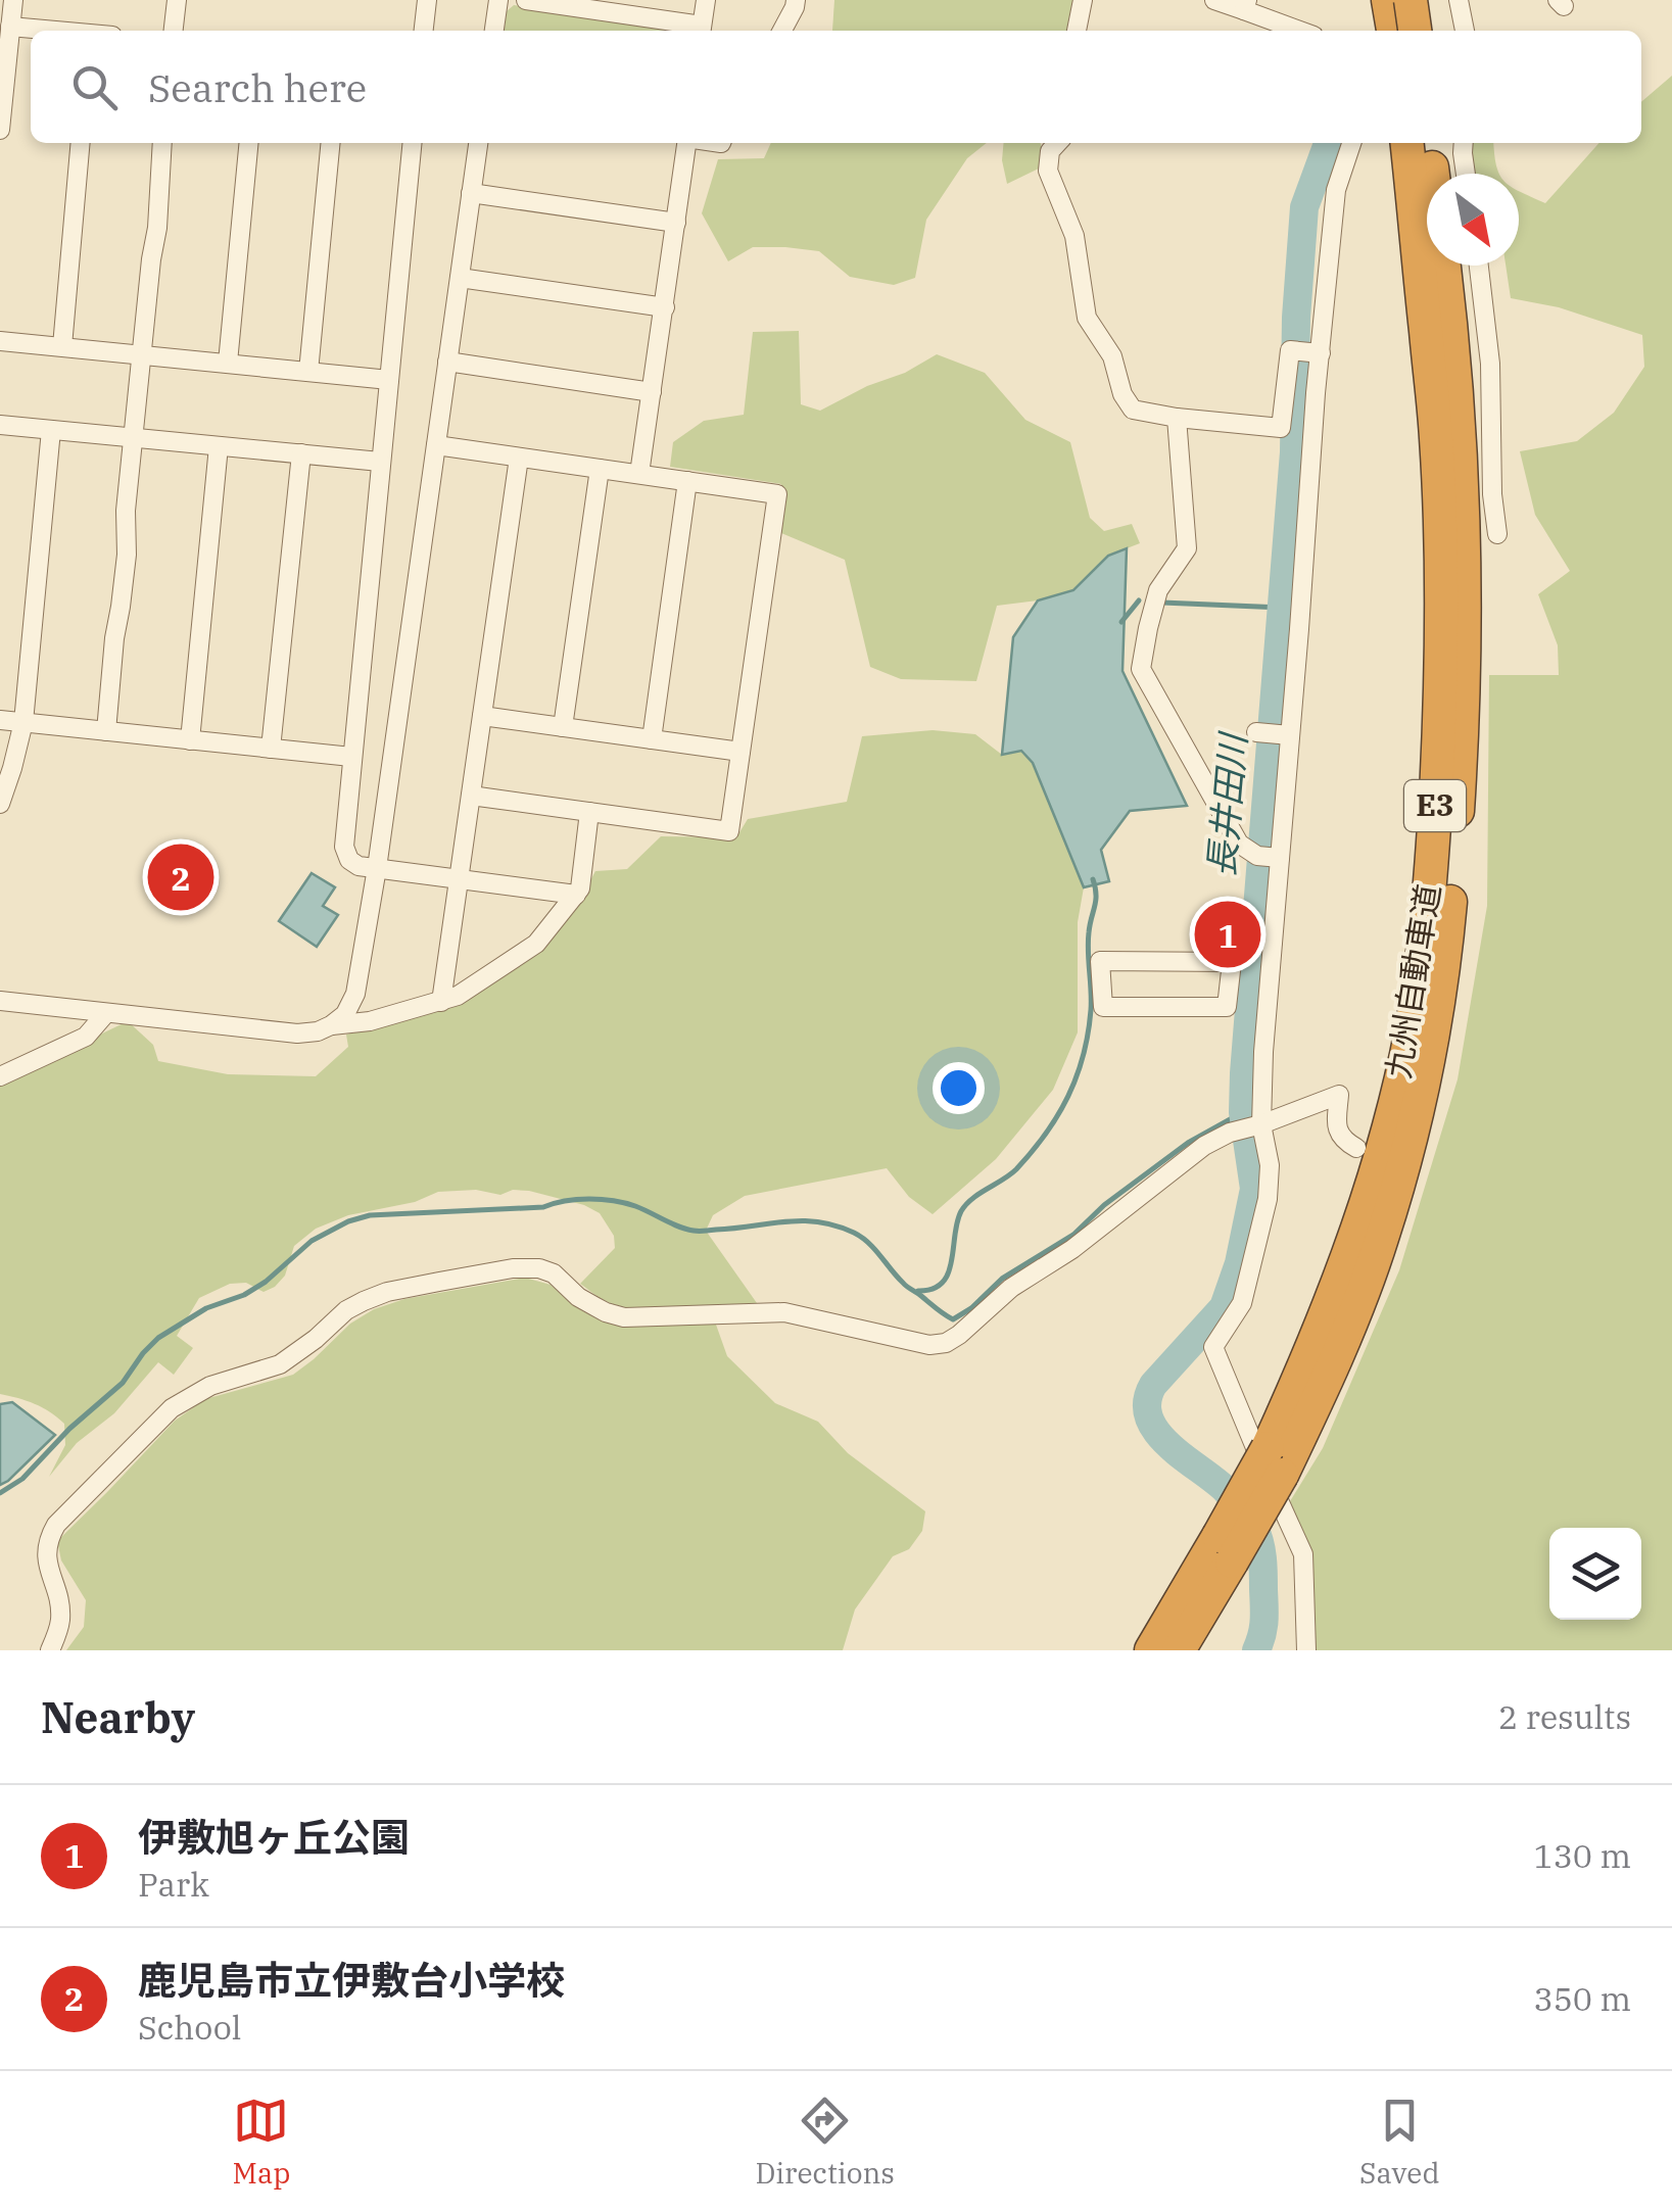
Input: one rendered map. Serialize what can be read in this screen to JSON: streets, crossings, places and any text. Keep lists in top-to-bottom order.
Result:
{
  "streets": {
    "highway": ["E3", "九州自動車道"]
  },
  "water": ["長井田川"],
  "north": "bottom right",
  "page": {
    "search": "Search here",
    "pins": ["2", "1"],
    "heading": ["Nearby", "2 results"],
    "list": [
      {
        "mark": "1",
        "name": "伊敷旭ヶ丘公園",
        "note": "Park",
        "value": "130 m"
      },
      {
        "mark": "2",
        "name": "鹿児島市立伊敷台小学校",
        "note": "School",
        "value": "350 m"
      }
    ],
    "nav": ["Map", "Directions", "Saved"]
  }
}
